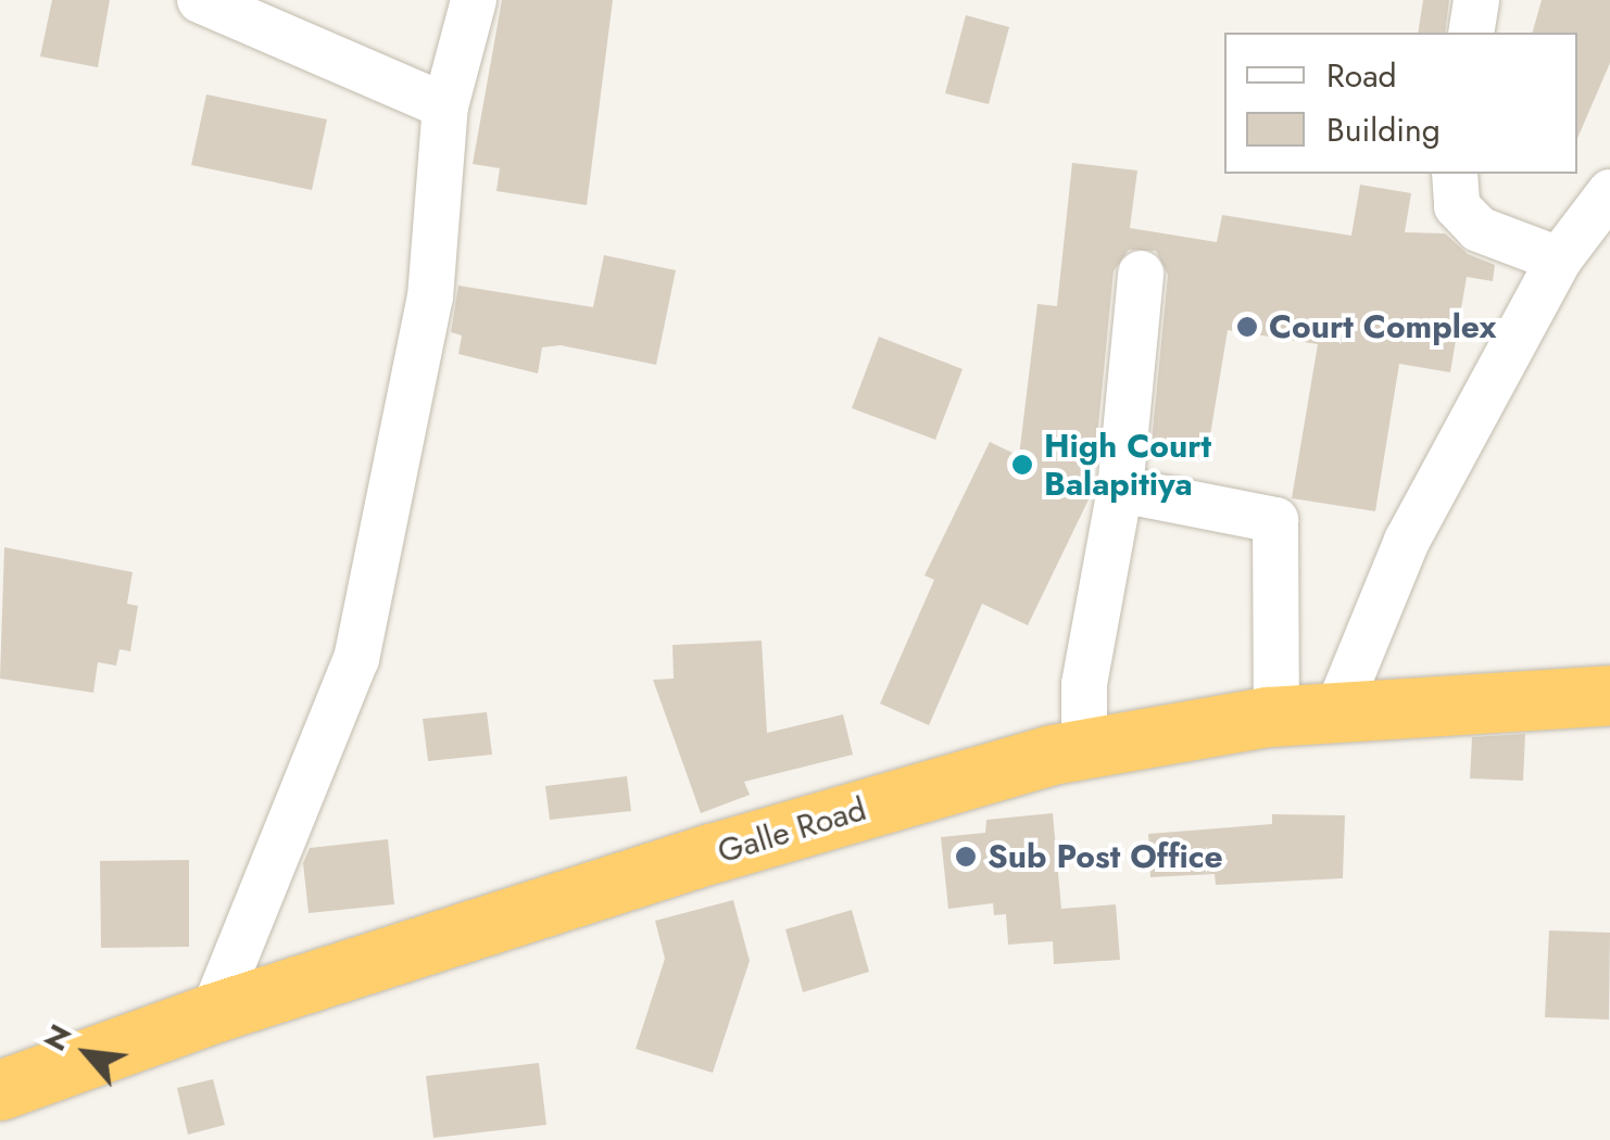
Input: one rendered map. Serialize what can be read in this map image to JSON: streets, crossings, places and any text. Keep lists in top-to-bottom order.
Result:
{
  "streets": {
    "highway": ["Galle Road"]
  },
  "places": ["Court Complex", "High Court Balapitiya", "Sub Post Office"],
  "legend": ["Road", "Building"],
  "north": "top left"
}
